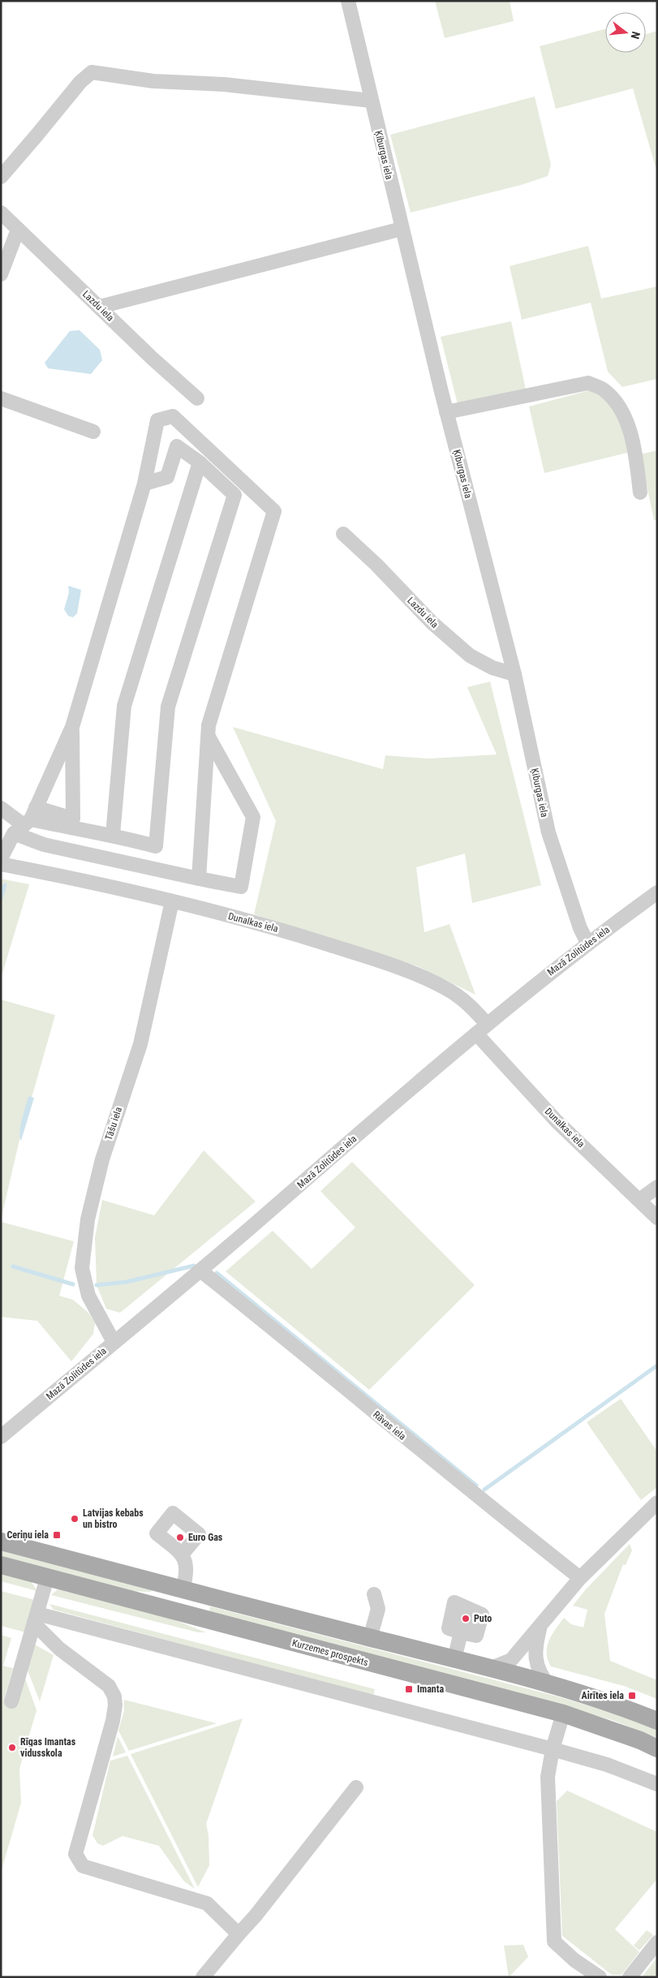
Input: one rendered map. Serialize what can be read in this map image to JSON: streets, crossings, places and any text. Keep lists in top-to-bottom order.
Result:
{
  "streets": {
    "main road": ["Kurzemes prospekts"],
    "street": [
      "Ķiburgas iela",
      "Lazdu iela",
      "Dunalkas iela",
      "Mazā Zolitūdes iela",
      "Tāšu iela",
      "Rāvas iela"
    ]
  },
  "crossings": [
    ["Ķiburgas iela", "Lazdu iela"],
    ["Ķiburgas iela", "Mazā Zolitūdes iela"],
    ["Dunalkas iela", "Mazā Zolitūdes iela"],
    ["Dunalkas iela", "Tāšu iela"],
    ["Mazā Zolitūdes iela", "Tāšu iela"],
    ["Mazā Zolitūdes iela", "Rāvas iela"]
  ],
  "places": {
    "other": [
      "Latvijas kebabs un bistro",
      "Euro Gas",
      "Puto",
      "Rīgas Imantas vidusskola"
    ],
    "transit": ["Ceriņu iela", "Imanta", "Airītes iela"]
  },
  "north": "right"
}
